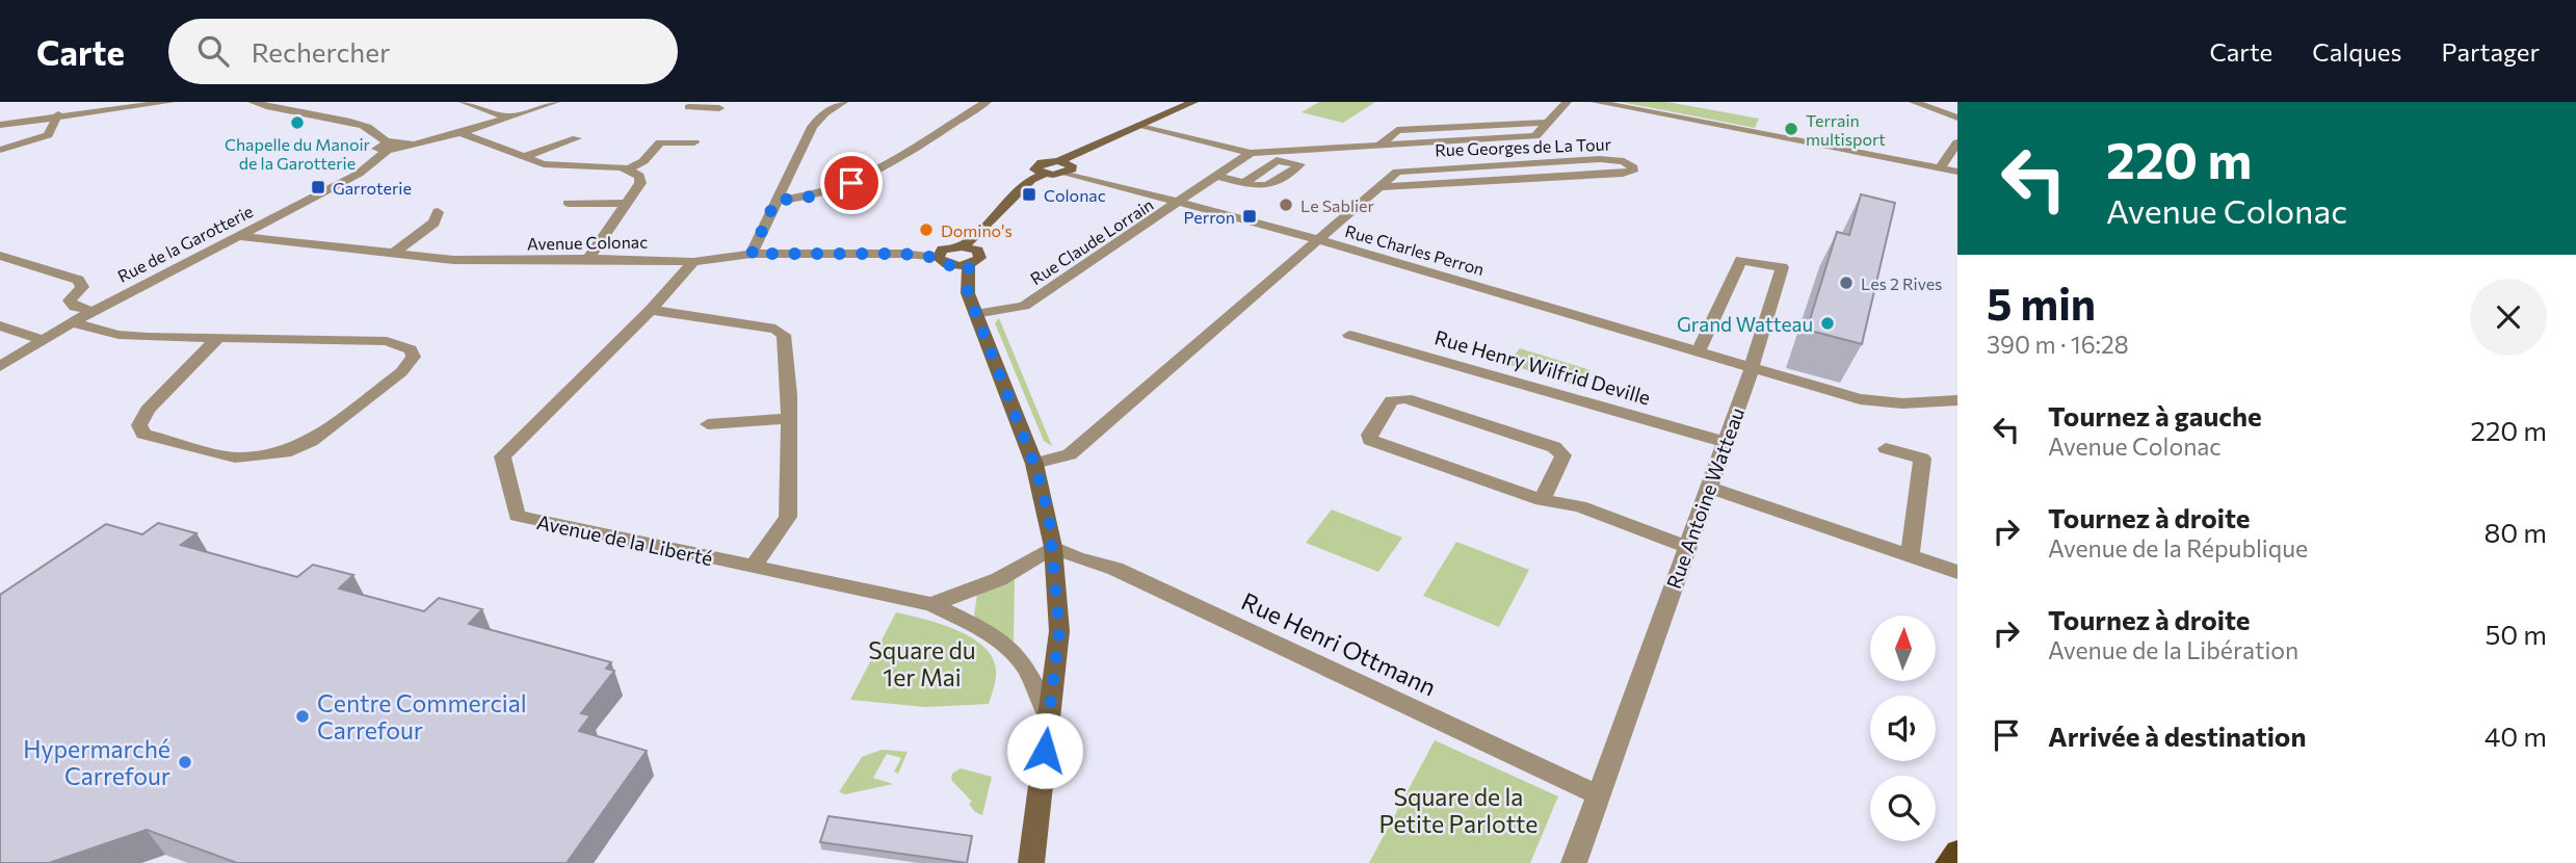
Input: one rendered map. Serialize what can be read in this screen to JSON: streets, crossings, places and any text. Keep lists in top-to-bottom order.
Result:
{
  "streets": {
    "street": [
      "Rue Georges de La Tour",
      "Rue Claude Lorrain",
      "Avenue Colonac",
      "Rue de la Garotterie",
      "Rue Charles Perron",
      "Rue Henry Wilfrid Deville",
      "Rue Antoine Watteau",
      "Avenue de la Liberté",
      "Rue Henri Ottmann"
    ]
  },
  "crossings": [
    ["Rue Georges de La Tour", "Rue Charles Perron"],
    ["Rue Claude Lorrain", "Rue Charles Perron"],
    ["Avenue Colonac", "Rue de la Garotterie"],
    ["Avenue Colonac", "Avenue de la Liberté"],
    ["Rue Charles Perron", "Rue Antoine Watteau"],
    ["Rue Henry Wilfrid Deville", "Rue Antoine Watteau"],
    ["Rue Antoine Watteau", "Rue Henri Ottmann"]
  ],
  "parks": ["Square du 1er Mai", "Square de la Petite Parlotte"],
  "places": {
    "other": [
      "Chapelle du Manoir de la Garotterie",
      "Terrain multisport",
      "Le Sablier",
      "Domino's",
      "Les 2 Rives",
      "Grand Watteau",
      "Centre Commercial Carrefour",
      "Hypermarché Carrefour"
    ],
    "transit": ["Garroterie", "Colonac", "Perron"]
  },
  "north": "top",
  "page": {
    "header": "Carte",
    "search": "Rechercher",
    "nav": ["Carte", "Calques", "Partager"],
    "turn": ["220 m", "Avenue Colonac"],
    "heading": ["5 min", "390 m · 16:28"],
    "list": [
      {
        "name": "Tournez à gauche",
        "note": "Avenue Colonac",
        "value": "220 m"
      },
      {
        "name": "Tournez à droite",
        "note": "Avenue de la République",
        "value": "80 m"
      },
      {
        "name": "Tournez à droite",
        "note": "Avenue de la Libération",
        "value": "50 m"
      },
      {
        "name": "Arrivée à destination",
        "value": "40 m"
      }
    ]
  }
}
